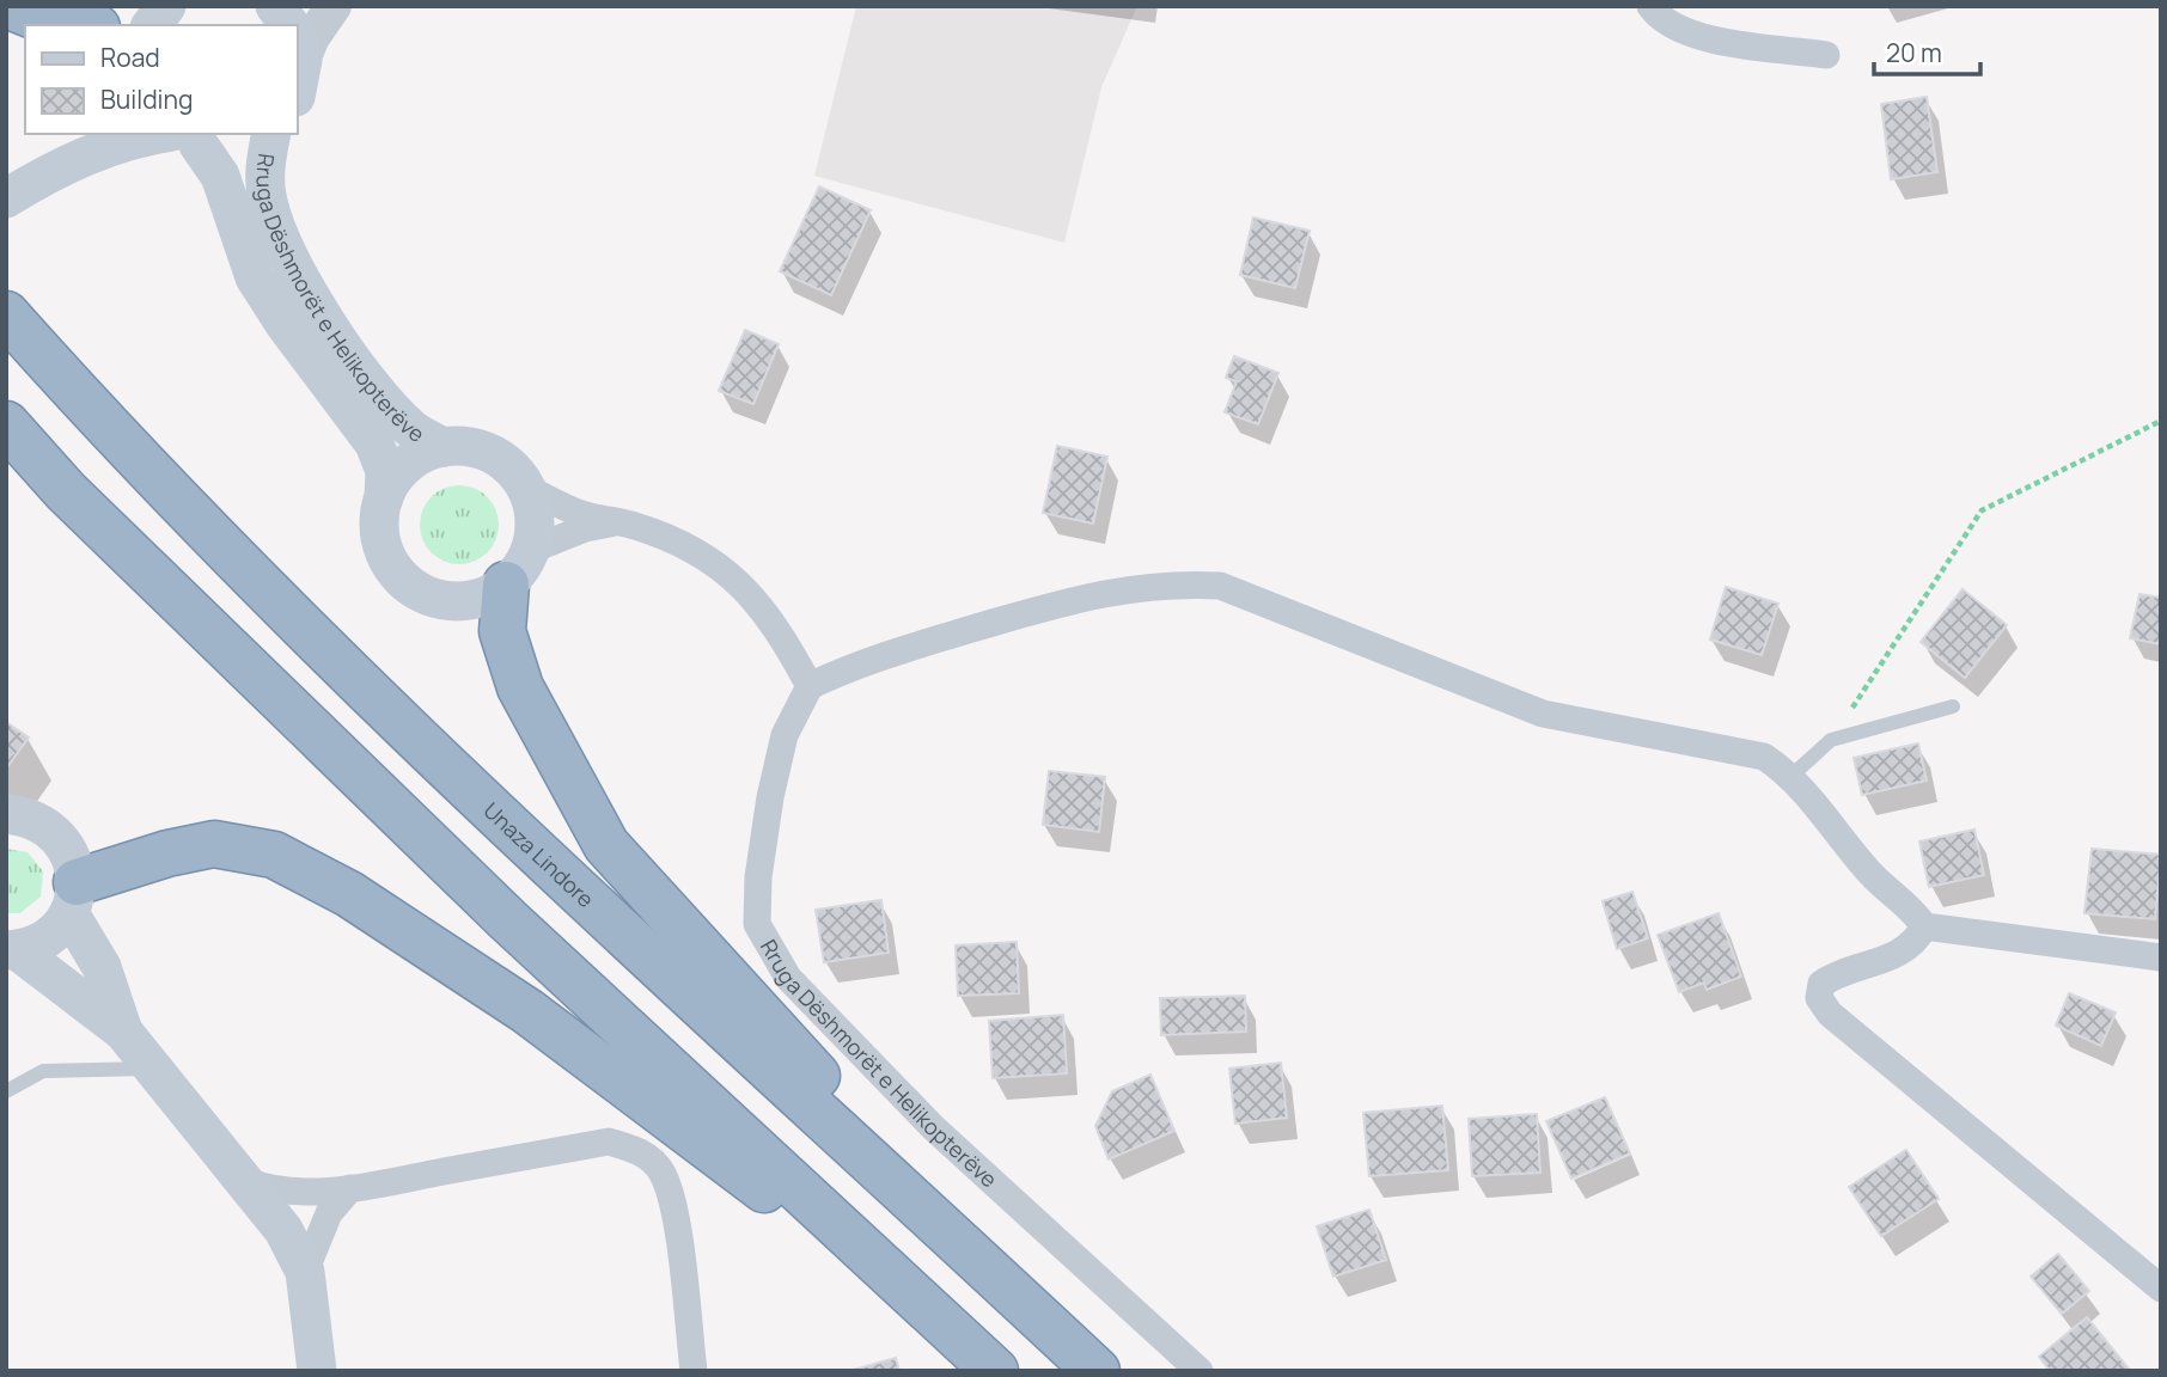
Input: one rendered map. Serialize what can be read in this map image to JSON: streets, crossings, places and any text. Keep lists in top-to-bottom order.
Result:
{
  "streets": {
    "highway": ["Unaza Lindore"],
    "main road": ["Rruga Dëshmorët e Helikopterëve"]
  },
  "legend": ["Road", "Building"],
  "scale_bar": "20 m"
}
